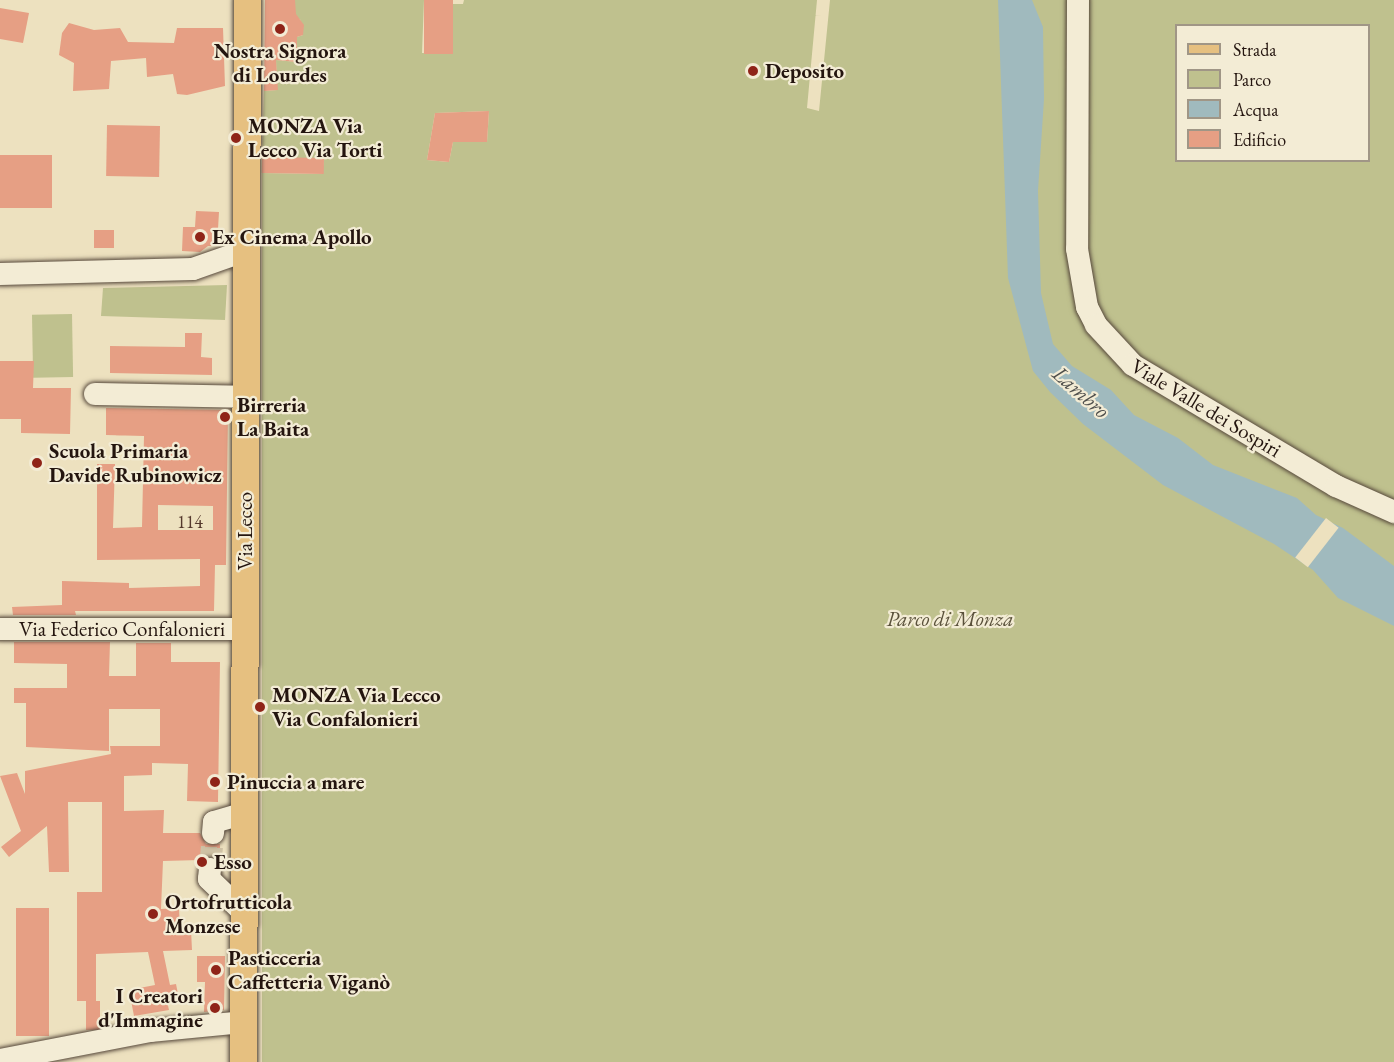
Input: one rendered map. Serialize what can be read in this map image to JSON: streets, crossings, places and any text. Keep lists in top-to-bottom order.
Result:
{
  "streets": {
    "main road": ["Via Lecco"],
    "street": ["Viale Valle dei Sospiri", "Via Federico Confalonieri"]
  },
  "crossings": [
    ["Via Lecco", "Via Federico Confalonieri"]
  ],
  "water": ["Lambro"],
  "parks": ["Parco di Monza"],
  "places": [
    "Nostra Signora di Lourdes",
    "Deposito",
    "MONZA Via Lecco Via Torti",
    "Ex Cinema Apollo",
    "Birreria La Baita",
    "Scuola Primaria Davide Rubinowicz",
    "MONZA Via Lecco Via Confalonieri",
    "Pinuccia a mare",
    "Esso",
    "Ortofrutticola Monzese",
    "Pasticceria Caffetteria Viganò",
    "I Creatori d'Immagine"
  ],
  "house_numbers": ["114"],
  "legend": [
    "Strada",
    "Parco",
    "Acqua",
    "Edificio"
  ]
}
